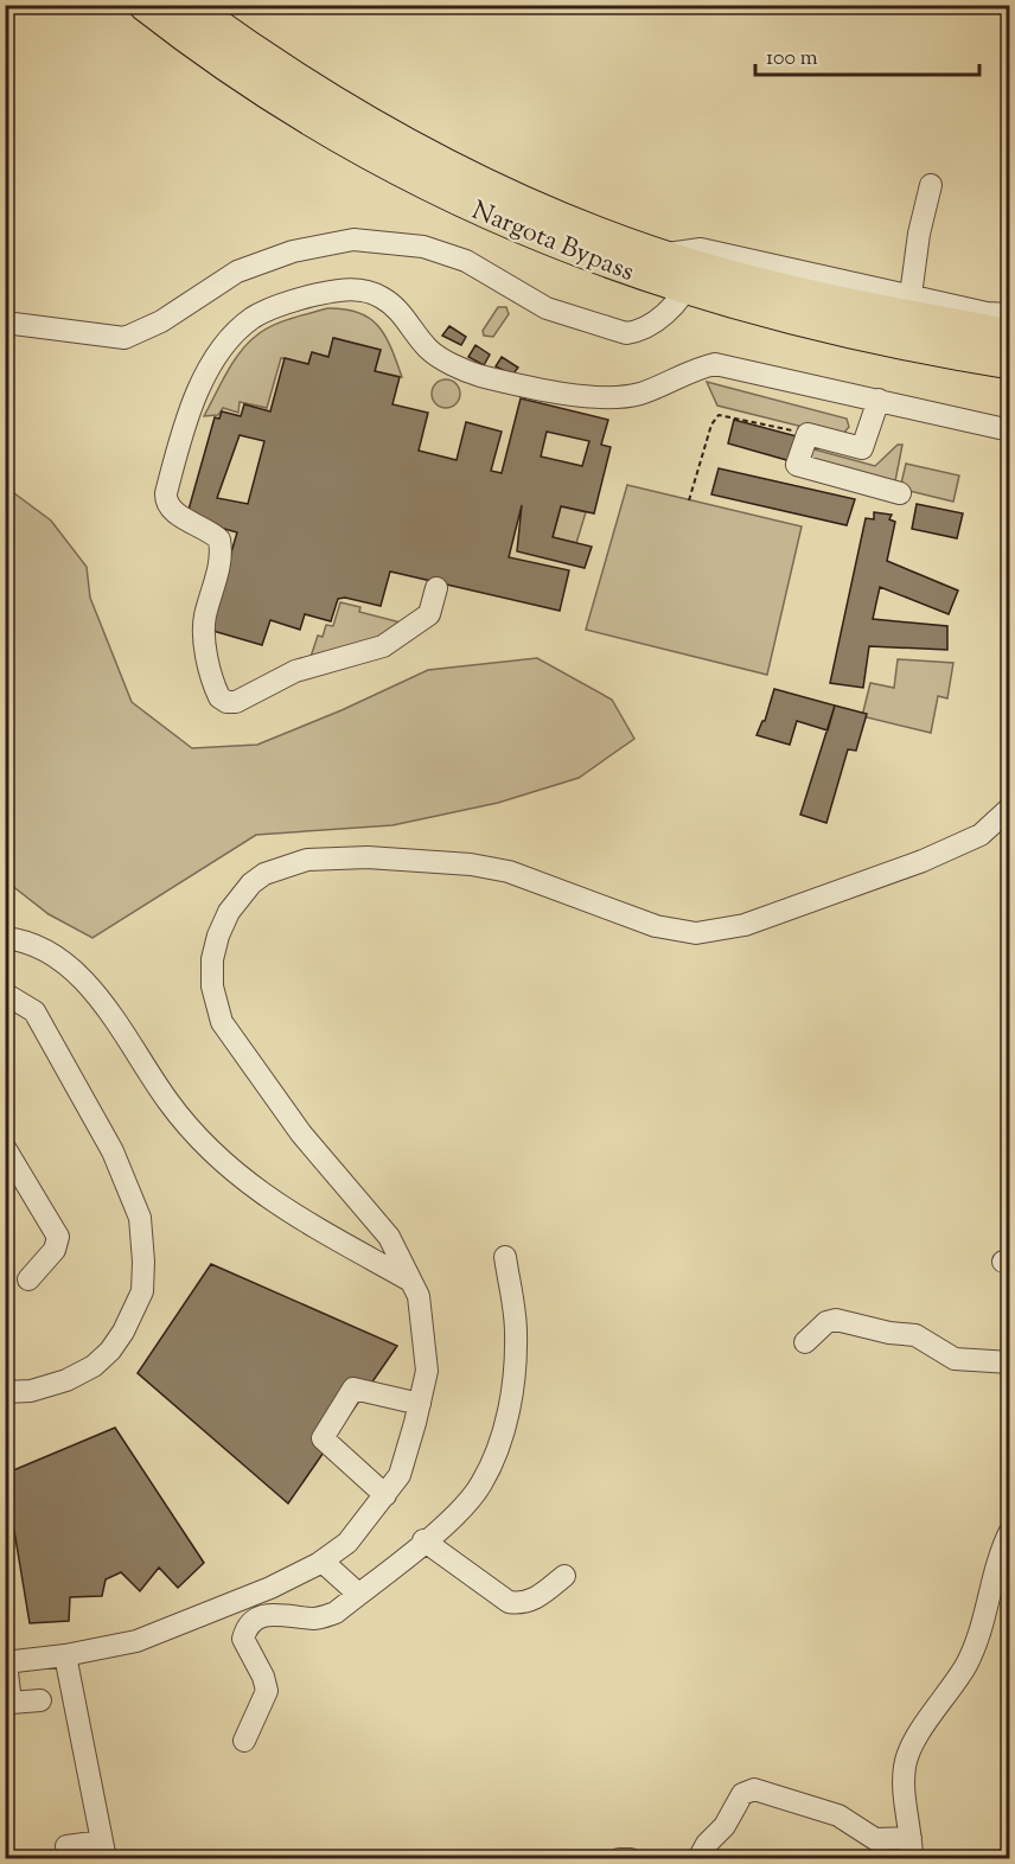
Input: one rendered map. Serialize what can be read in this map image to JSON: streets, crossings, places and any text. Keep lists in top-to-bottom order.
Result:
{
  "streets": {
    "highway": ["Nargota Bypass"]
  },
  "scale_bar": "100 m"
}
